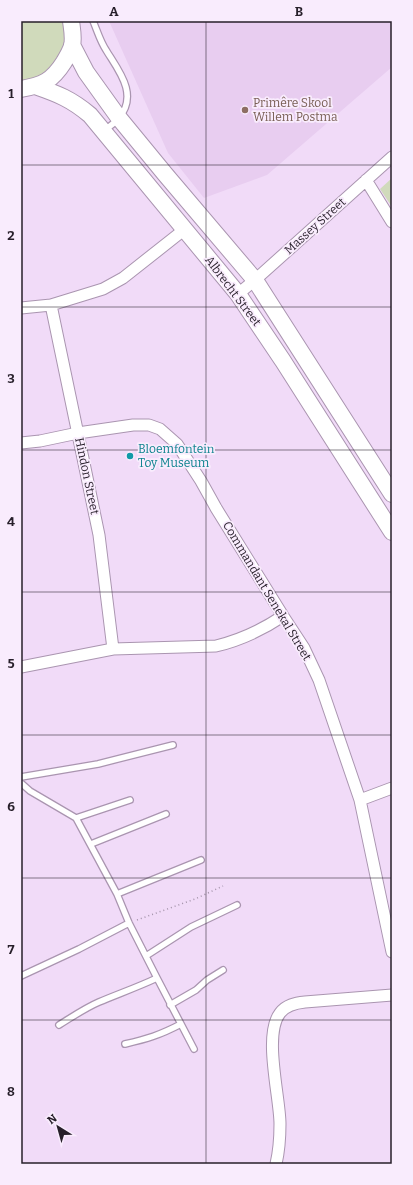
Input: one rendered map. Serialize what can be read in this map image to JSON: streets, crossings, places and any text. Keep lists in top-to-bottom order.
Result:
{
  "streets": {
    "street": [
      "Massey Street",
      "Albrecht Street",
      "Hindon Street",
      "Commandant Senekal Street"
    ]
  },
  "crossings": [
    ["Massey Street", "Albrecht Street"],
    ["Hindon Street", "Commandant Senekal Street"]
  ],
  "places": ["Primêre Skool Willem Postma", "Bloemfontein Toy Museum"],
  "north": "top left",
  "grid": {
    "columns": ["A", "B"],
    "rows": [
      "1",
      "2",
      "3",
      "4",
      "5",
      "6",
      "7",
      "8"
    ]
  }
}
